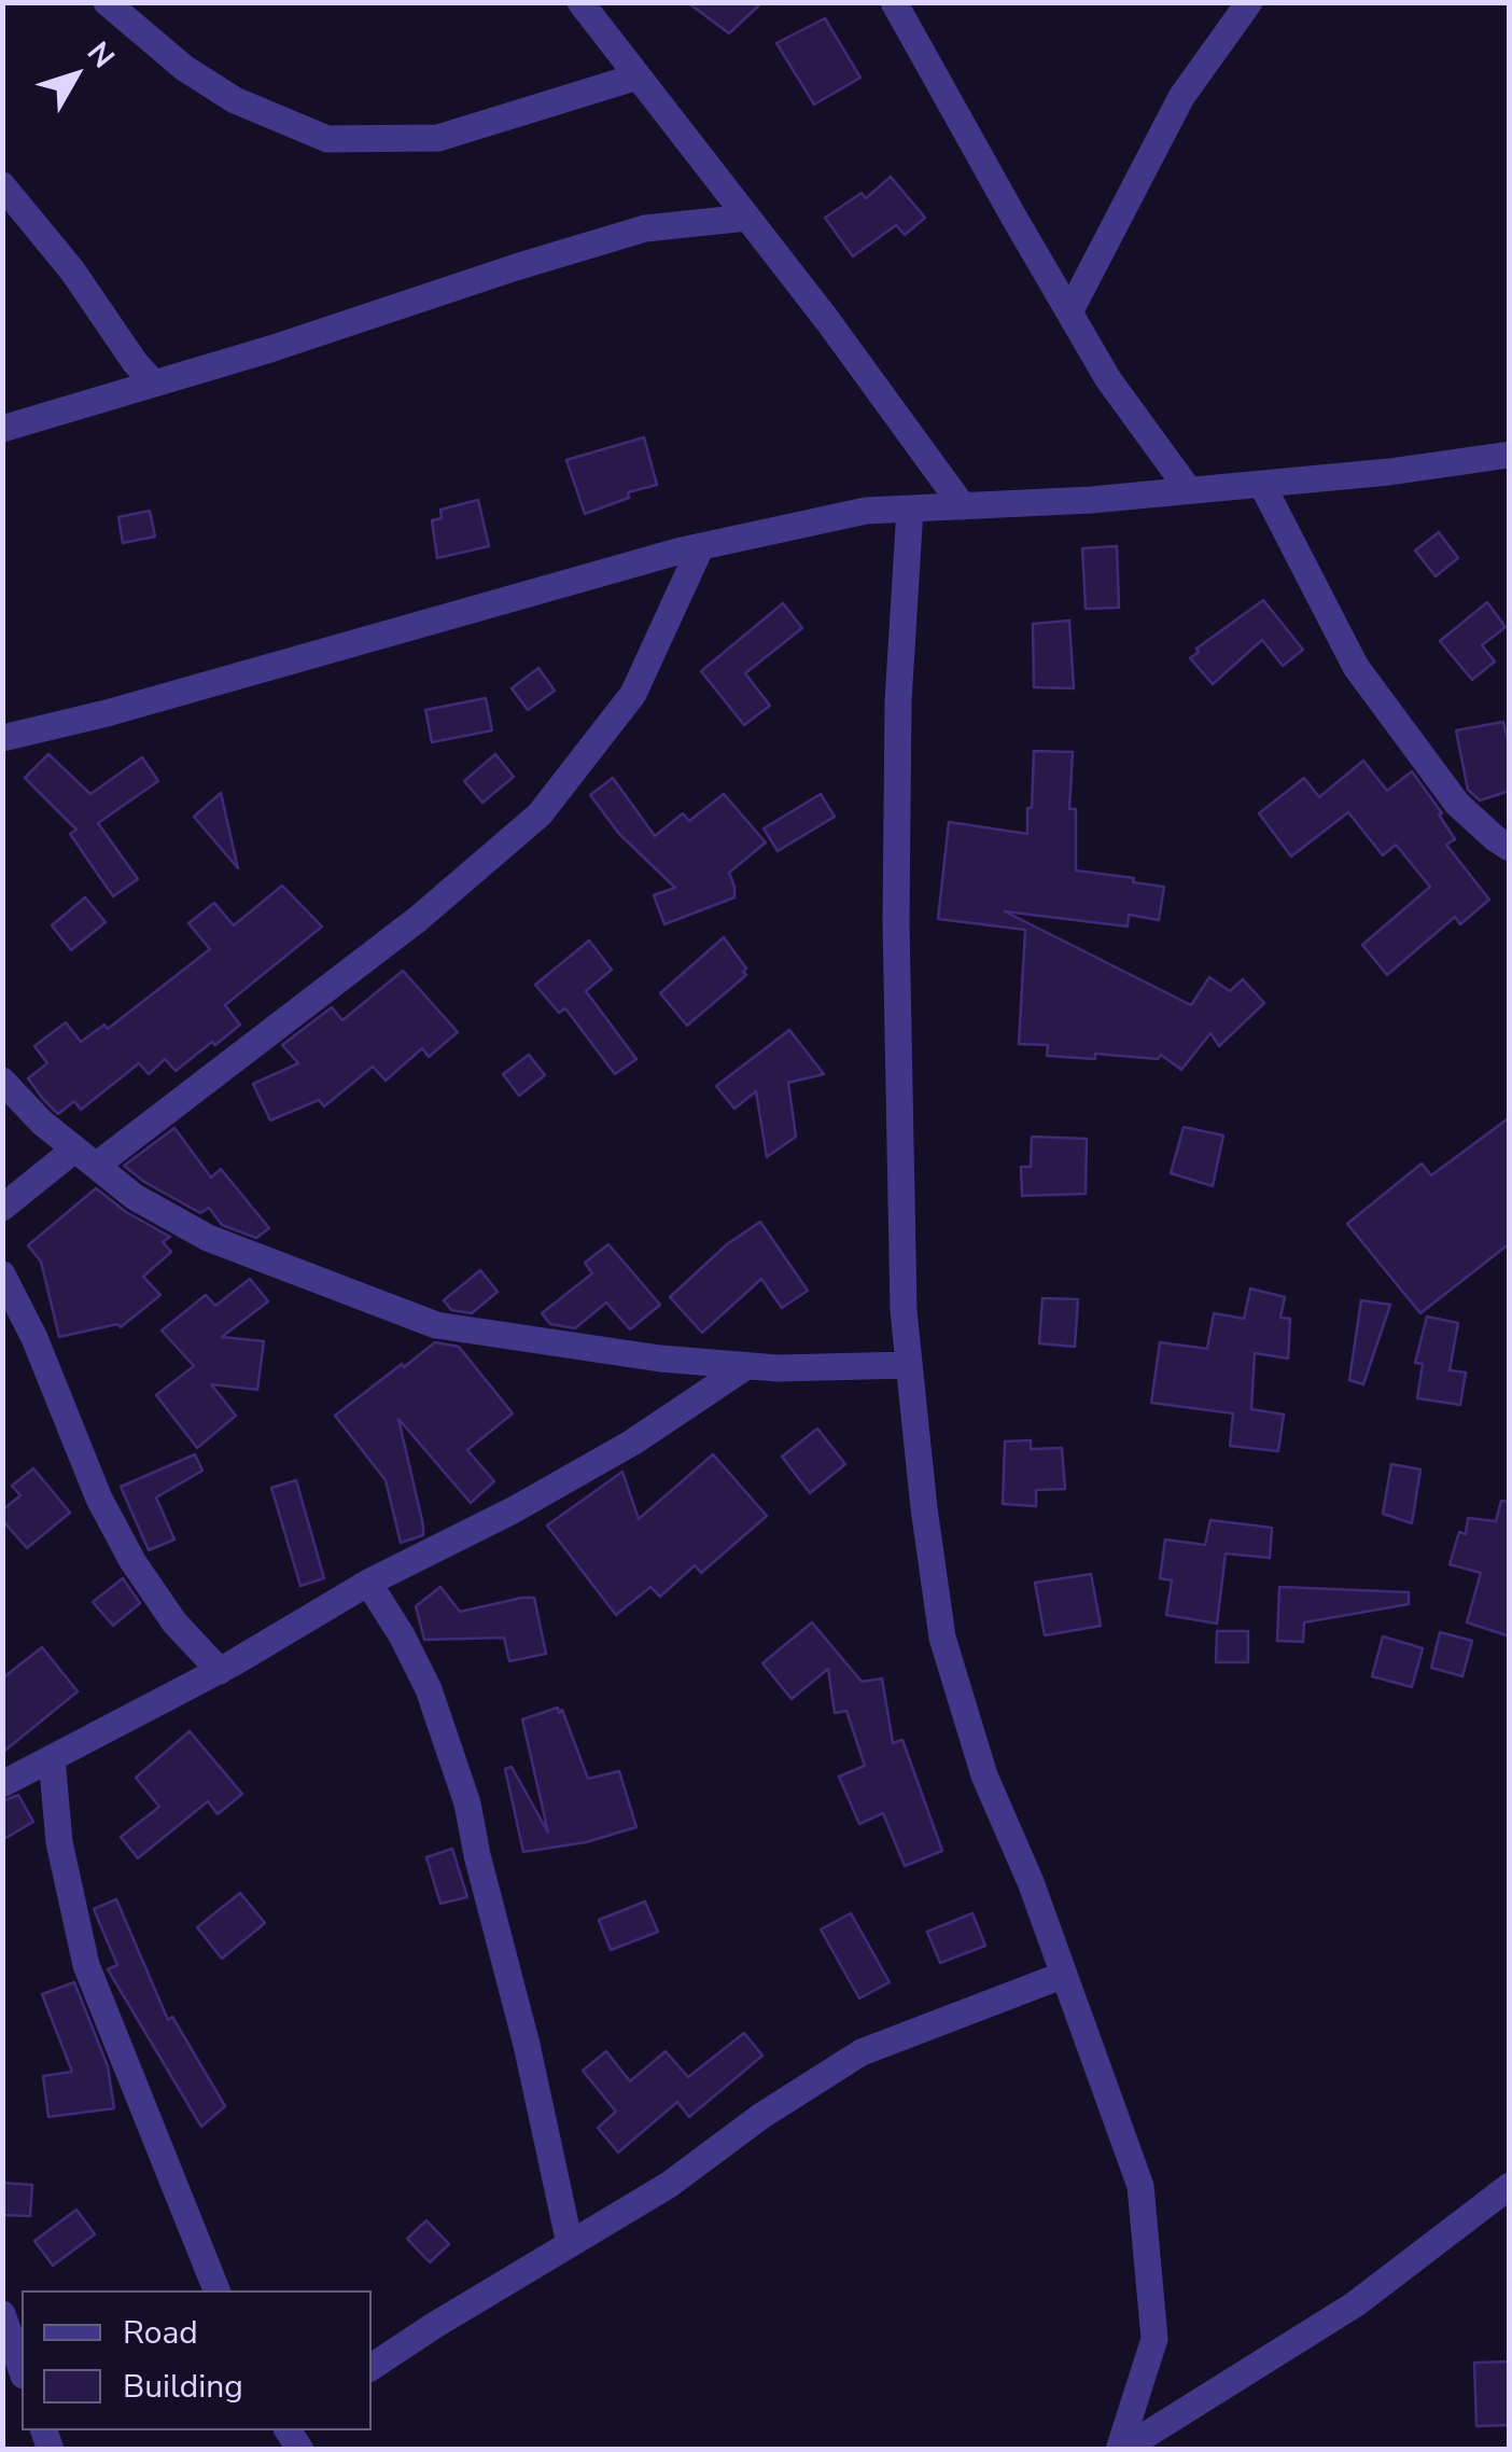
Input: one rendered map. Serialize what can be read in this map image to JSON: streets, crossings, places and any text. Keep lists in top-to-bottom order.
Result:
{
  "legend": ["Road", "Building"],
  "north": "top right"
}
